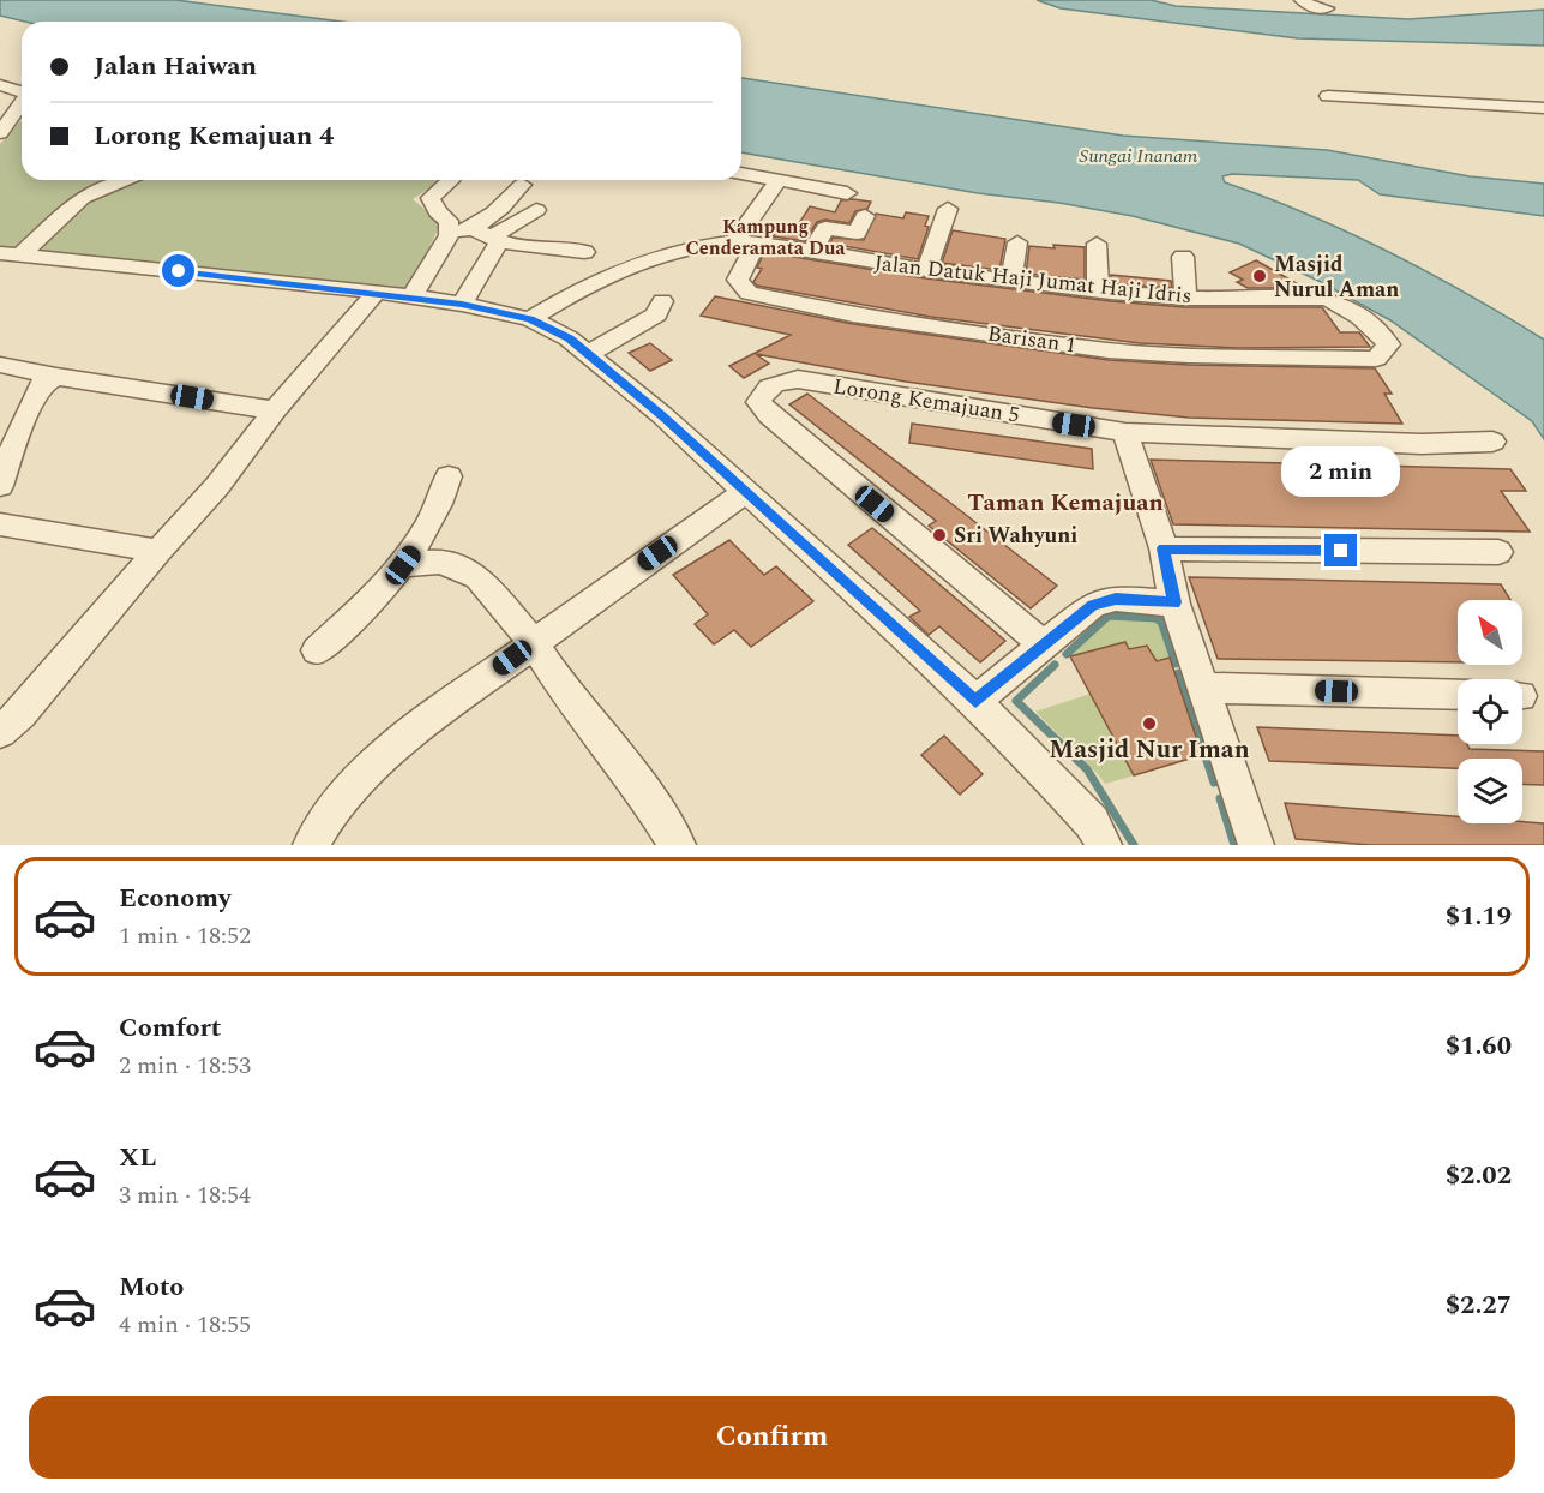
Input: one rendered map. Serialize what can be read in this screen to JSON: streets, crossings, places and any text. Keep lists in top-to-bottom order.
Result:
{
  "streets": {
    "street": ["Jalan Datuk Haji Jumat Haji Idris", "Barisan 1", "Lorong Kemajuan 5"]
  },
  "crossings": [
    ["Jalan Datuk Haji Jumat Haji Idris", "Barisan 1"]
  ],
  "districts": ["Kampung Cenderamata Dua", "Taman Kemajuan"],
  "water": ["Sungai Inanam"],
  "places": ["Masjid Nurul Aman", "Sri Wahyuni", "Masjid Nur Iman"],
  "north": "top left",
  "page": {
    "banner": ["Jalan Haiwan", "Lorong Kemajuan 4"],
    "bubble": "2 min",
    "list": [
      {
        "name": "Economy",
        "note": "1 min · 18:52",
        "value": "$1.19"
      },
      {
        "name": "Comfort",
        "note": "2 min · 18:53",
        "value": "$1.60"
      },
      {
        "name": "XL",
        "note": "3 min · 18:54",
        "value": "$2.02"
      },
      {
        "name": "Moto",
        "note": "4 min · 18:55",
        "value": "$2.27"
      }
    ],
    "buttons": "Confirm"
  }
}
